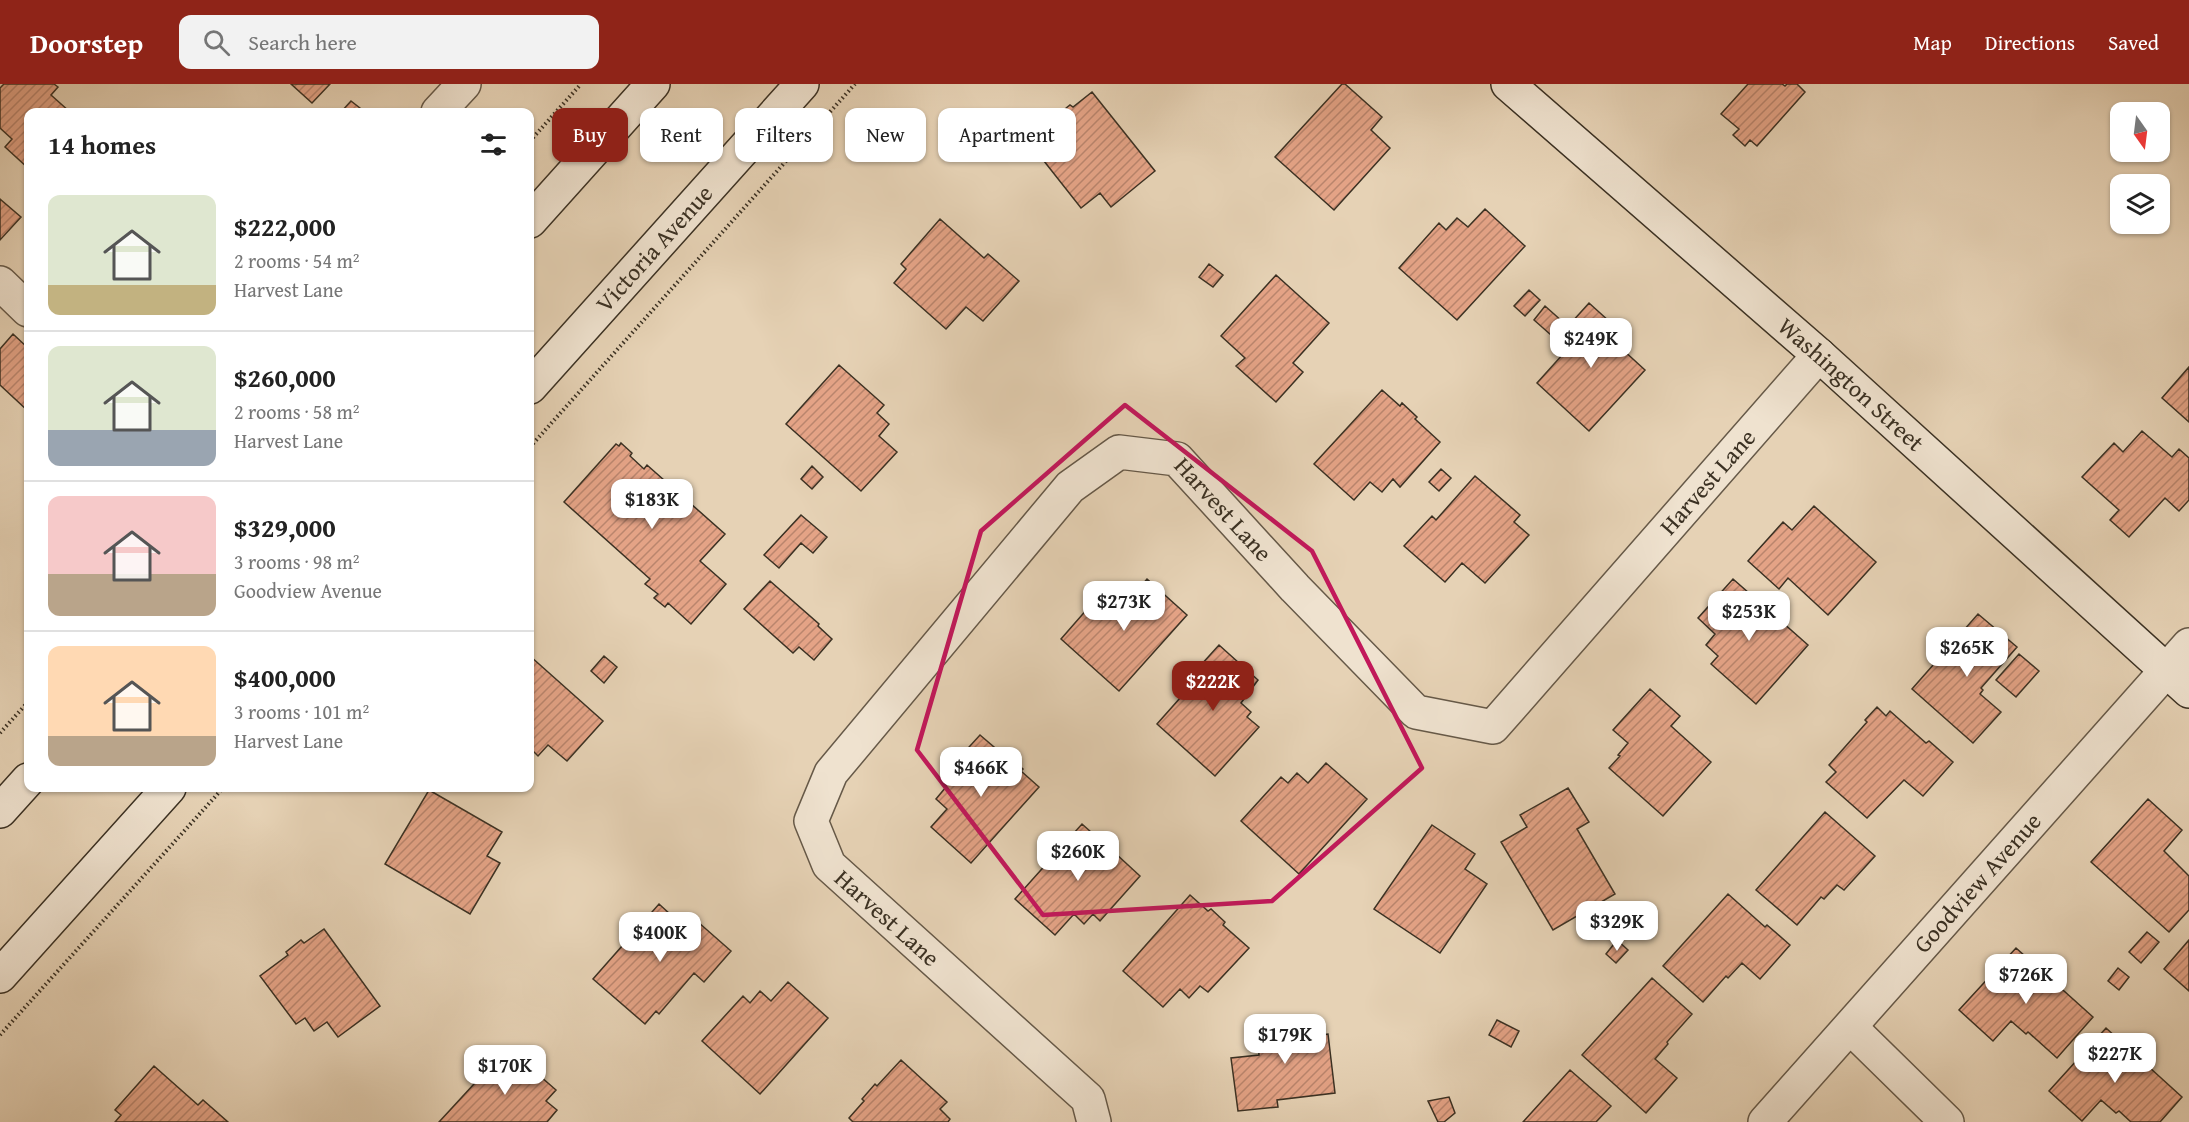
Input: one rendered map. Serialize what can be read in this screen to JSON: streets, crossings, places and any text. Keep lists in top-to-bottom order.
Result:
{
  "streets": {
    "street": [
      "Victoria Avenue",
      "Washington Street",
      "Harvest Lane",
      "Goodview Avenue"
    ]
  },
  "crossings": [
    ["Washington Street", "Harvest Lane"],
    ["Washington Street", "Goodview Avenue"]
  ],
  "north": "bottom",
  "page": {
    "header": "Doorstep",
    "search": "Search here",
    "nav": ["Map", "Directions", "Saved"],
    "chip": [
      "Buy",
      "Rent",
      "Filters",
      "New",
      "Apartment"
    ],
    "heading": "14 homes",
    "list": [
      {
        "name": "$222,000",
        "note": "2 rooms · 54 m² · Harvest Lane"
      },
      {
        "name": "$260,000",
        "note": "2 rooms · 58 m² · Harvest Lane"
      },
      {
        "name": "$329,000",
        "note": "3 rooms · 98 m² · Goodview Avenue"
      },
      {
        "name": "$400,000",
        "note": "3 rooms · 101 m² · Harvest Lane"
      }
    ],
    "price": [
      "$249K",
      "$183K",
      "$273K",
      "$253K",
      "$265K",
      "$222K",
      "$466K",
      "$260K",
      "$329K",
      "$400K",
      "$726K",
      "$179K",
      "$227K",
      "$170K"
    ]
  }
}
